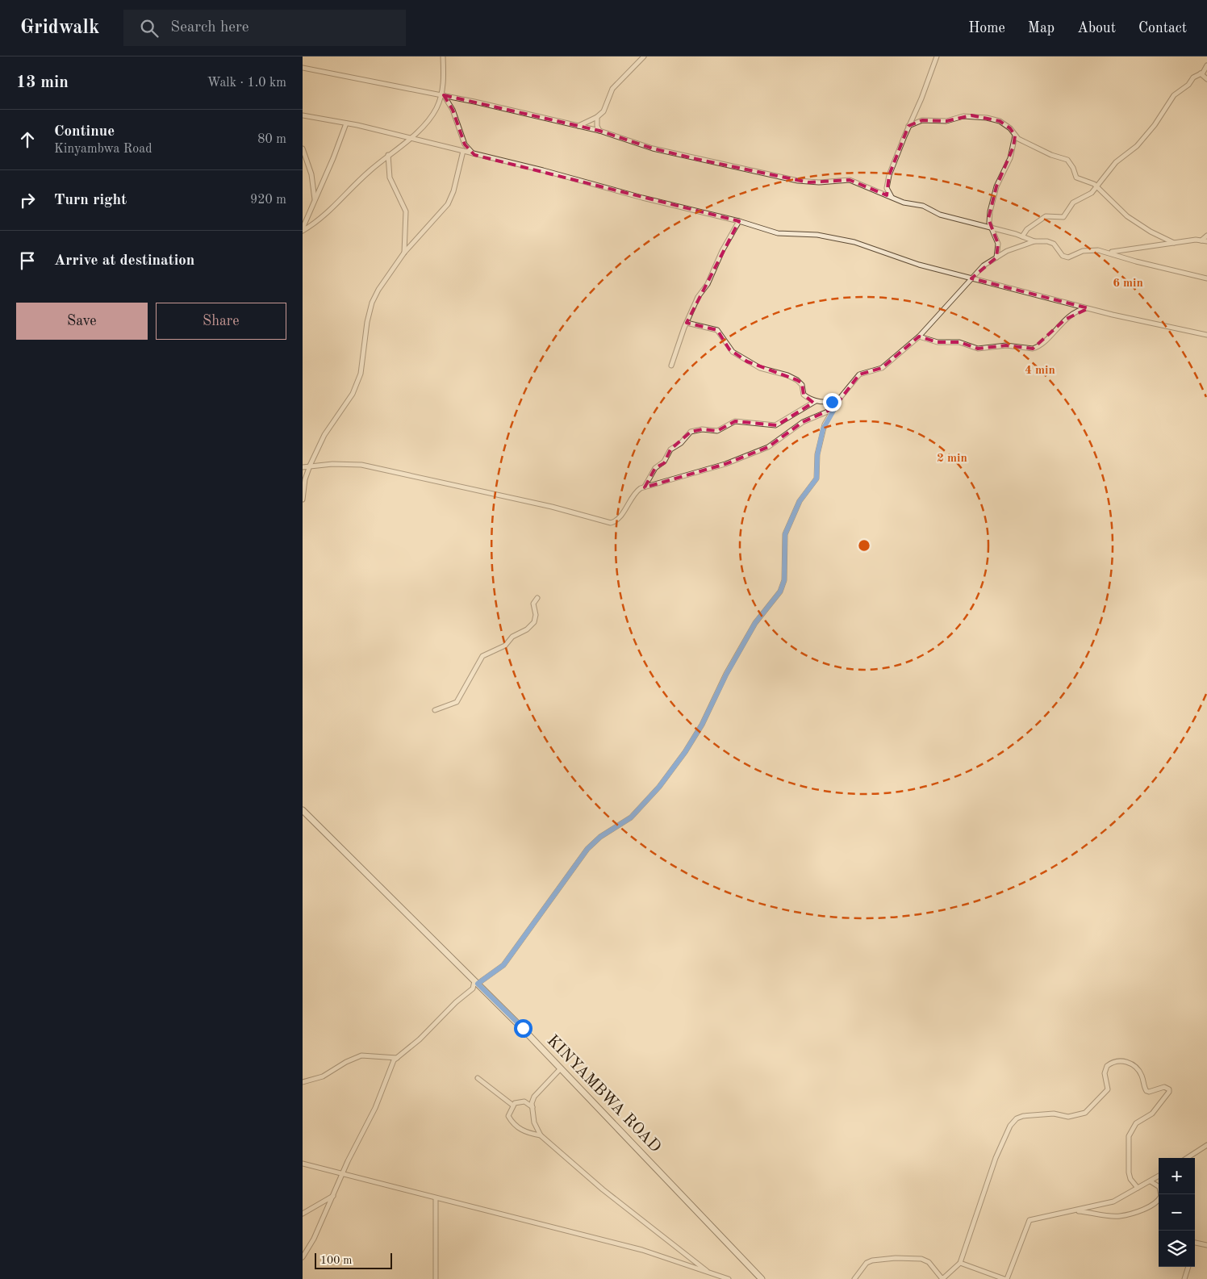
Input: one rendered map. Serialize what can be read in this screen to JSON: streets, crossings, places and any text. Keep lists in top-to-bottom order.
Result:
{
  "streets": {
    "street": ["KINYAMBWA ROAD"]
  },
  "scale_bar": "100 m",
  "page": {
    "header": "Gridwalk",
    "search": "Search here",
    "nav": [
      "Home",
      "Map",
      "About",
      "Contact"
    ],
    "heading": ["13 min", "Walk · 1.0 km"],
    "list": [
      ["Continue", "Kinyambwa Road", "80 m"],
      ["Turn right", "920 m"],
      "Arrive at destination"
    ],
    "buttons": ["Save", "Share"],
    "map_buttons": ["+", "−"],
    "scale": "100 m"
  },
  "rings": ["6 min", "4 min", "2 min"]
}
